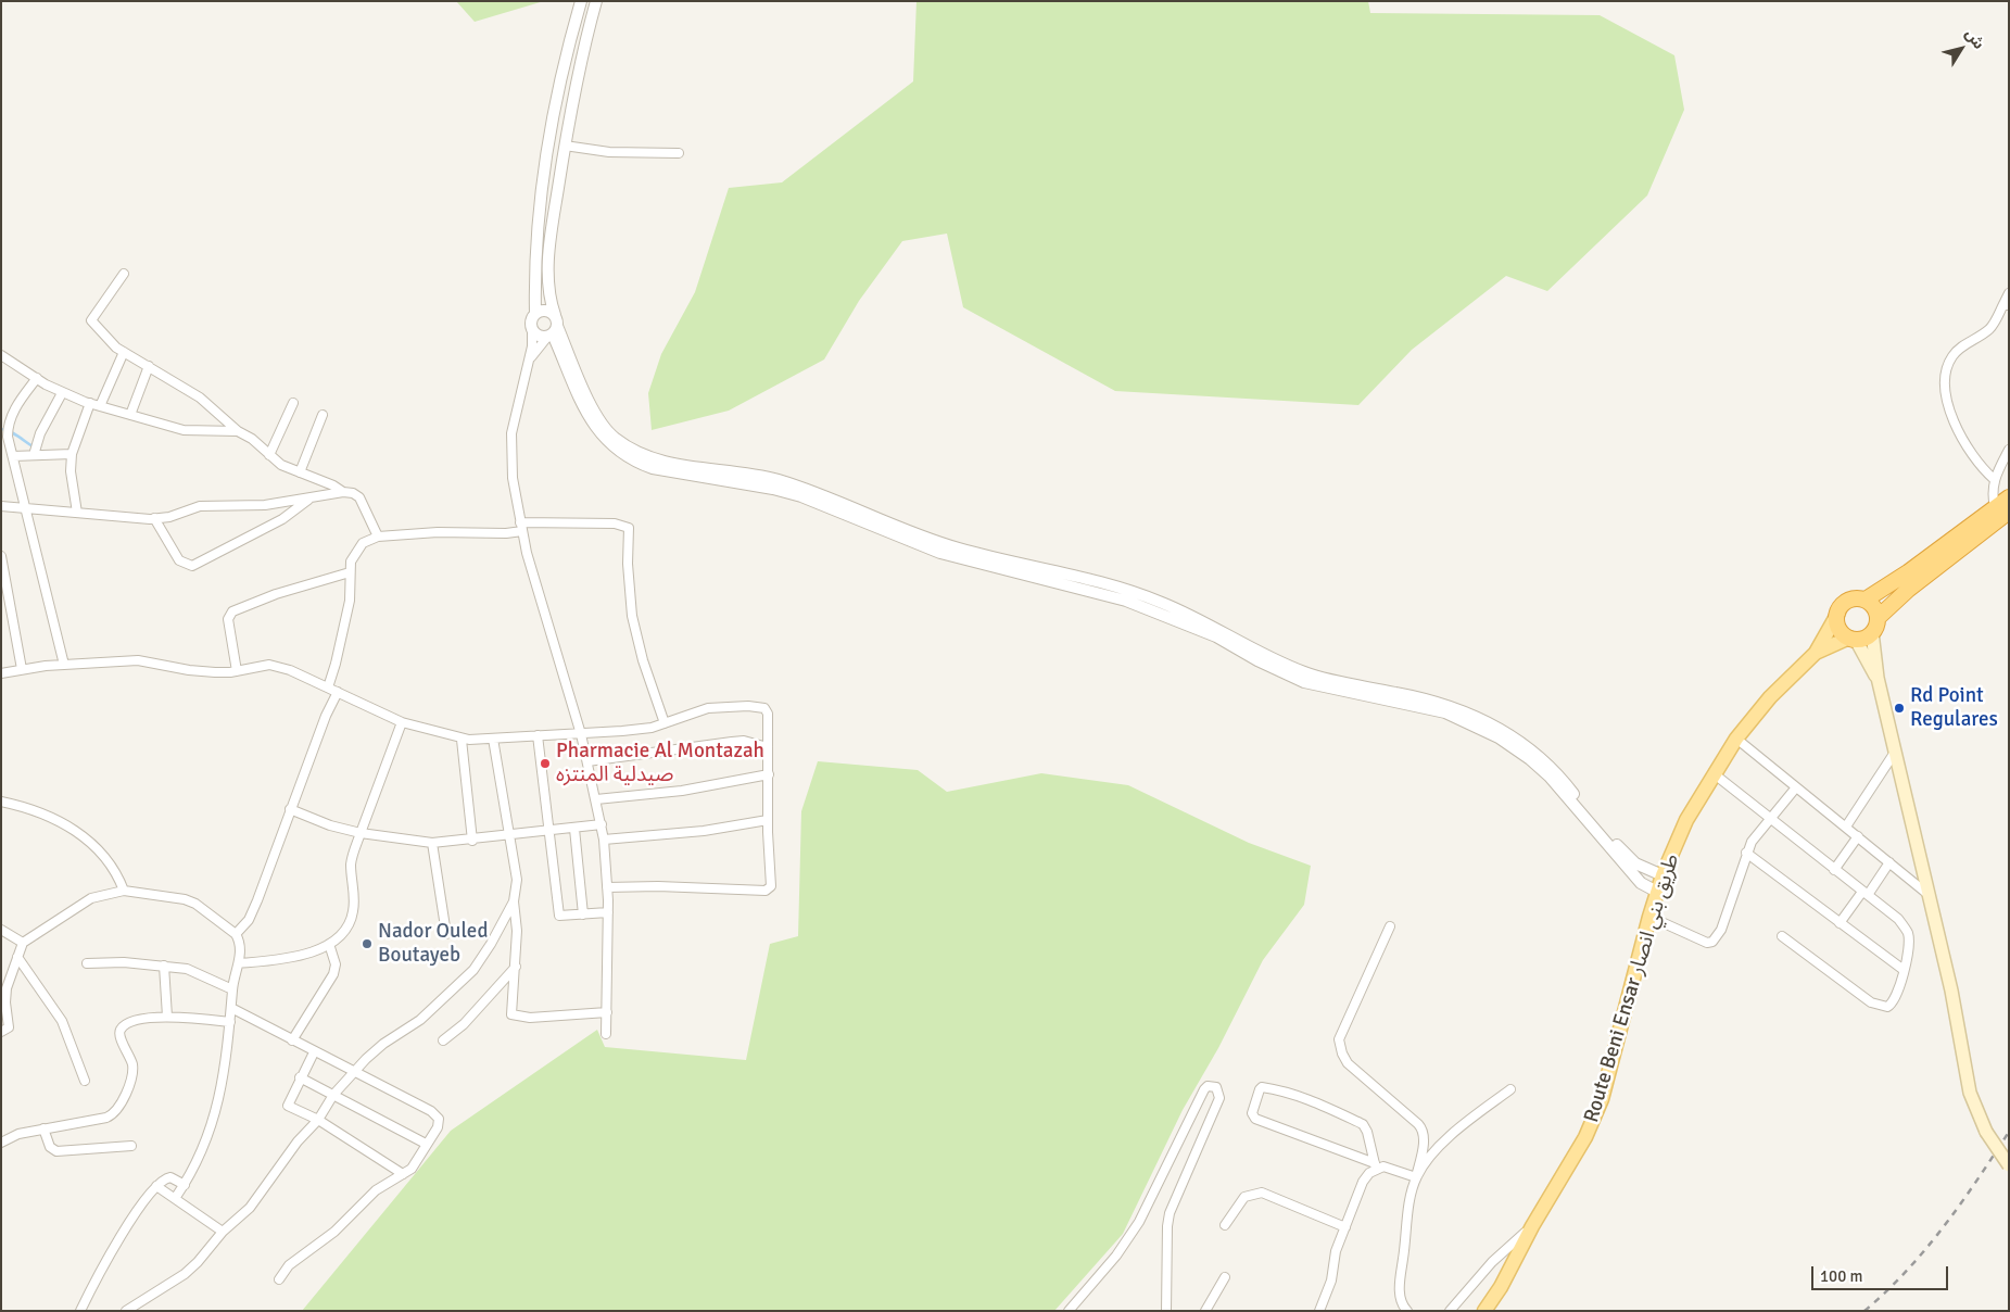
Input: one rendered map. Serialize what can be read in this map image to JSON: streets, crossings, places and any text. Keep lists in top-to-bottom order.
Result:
{
  "streets": {
    "main road": ["Route Beni Ensar طريق بني انصار"]
  },
  "places": ["Rd Point Regulares", "Pharmacie Al Montazah صيدلية المنتزه", "Nador Ouled Boutayeb"],
  "scale_bar": "100 m",
  "north": "top right"
}
